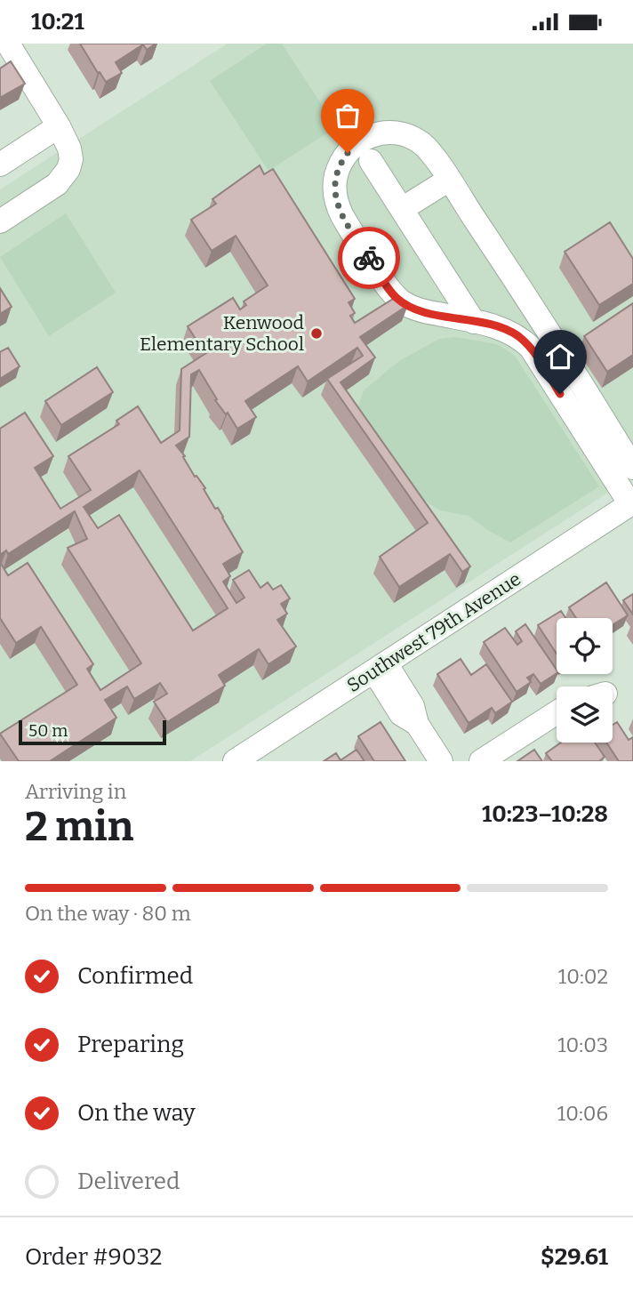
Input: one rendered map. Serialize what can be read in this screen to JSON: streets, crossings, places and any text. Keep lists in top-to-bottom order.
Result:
{
  "streets": {
    "street": ["Southwest 79th Avenue"]
  },
  "places": ["Kenwood Elementary School"],
  "scale_bar": "50 m",
  "page": {
    "status": "10:21",
    "scale": "50 m",
    "heading": ["2 min", "Arriving in", "10:23–10:28"],
    "panel": ["Order #9032", "$29.61"],
    "bar": "On the way · 80 m",
    "list": [
      ["Confirmed", "10:02"],
      ["Preparing", "10:03"],
      ["On the way", "10:06"],
      "Delivered"
    ]
  }
}
